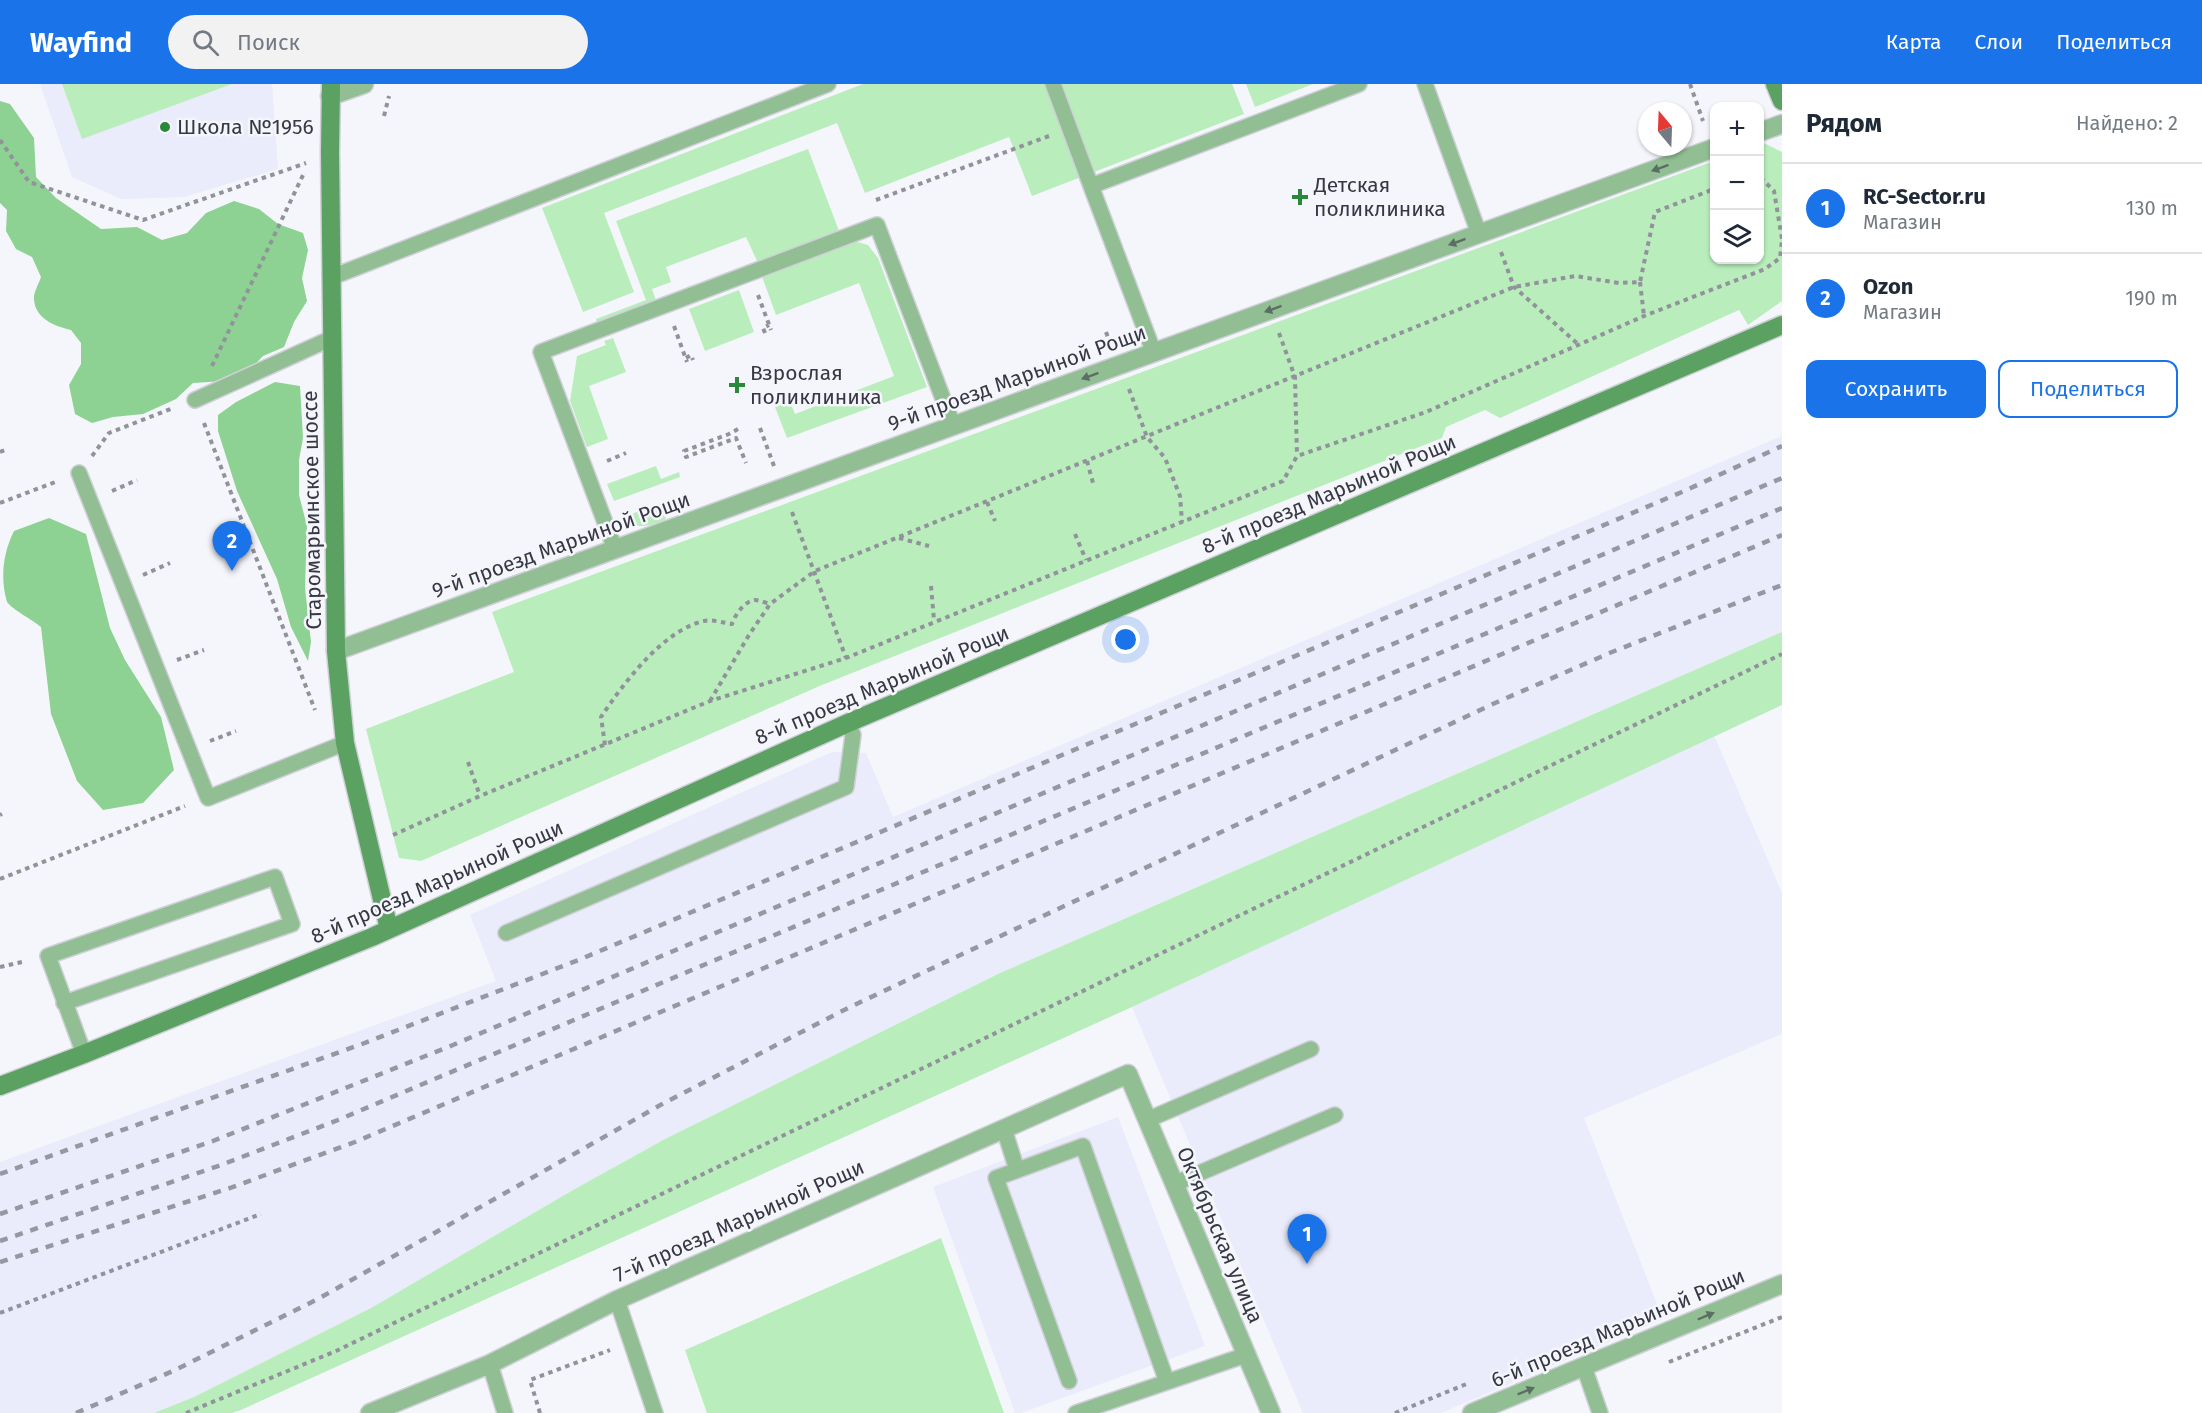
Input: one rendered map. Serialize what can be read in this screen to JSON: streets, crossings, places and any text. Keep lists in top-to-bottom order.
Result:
{
  "streets": {
    "street": [
      "9-й проезд Марьиной Рощи",
      "8-й проезд Марьиной Рощи",
      "Старомарьинское шоссе",
      "7-й проезд Марьиной Рощи",
      "Октябрьская улица",
      "6-й проезд Марьиной Рощи"
    ]
  },
  "crossings": [
    ["9-й проезд Марьиной Рощи", "Старомарьинское шоссе"],
    ["8-й проезд Марьиной Рощи", "Старомарьинское шоссе"],
    ["7-й проезд Марьиной Рощи", "Октябрьская улица"]
  ],
  "one_way": ["9-й проезд Марьиной Рощи", "6-й проезд Марьиной Рощи"],
  "places": {
    "other": ["Школа №1956"],
    "health": ["Детская поликлиника", "Взрослая поликлиника"]
  },
  "north": "top",
  "page": {
    "header": "Wayfind",
    "search": "Поиск",
    "nav": ["Карта", "Слои", "Поделиться"],
    "heading": ["Рядом", "Найдено: 2"],
    "map_buttons": ["+", "−"],
    "list": [
      {
        "mark": "1",
        "name": "RC-Sector.ru",
        "note": "Магазин",
        "value": "130 m"
      },
      {
        "mark": "2",
        "name": "Ozon",
        "note": "Магазин",
        "value": "190 m"
      }
    ],
    "buttons": ["Сохранить", "Поделиться"],
    "pins": ["2", "1"]
  }
}
